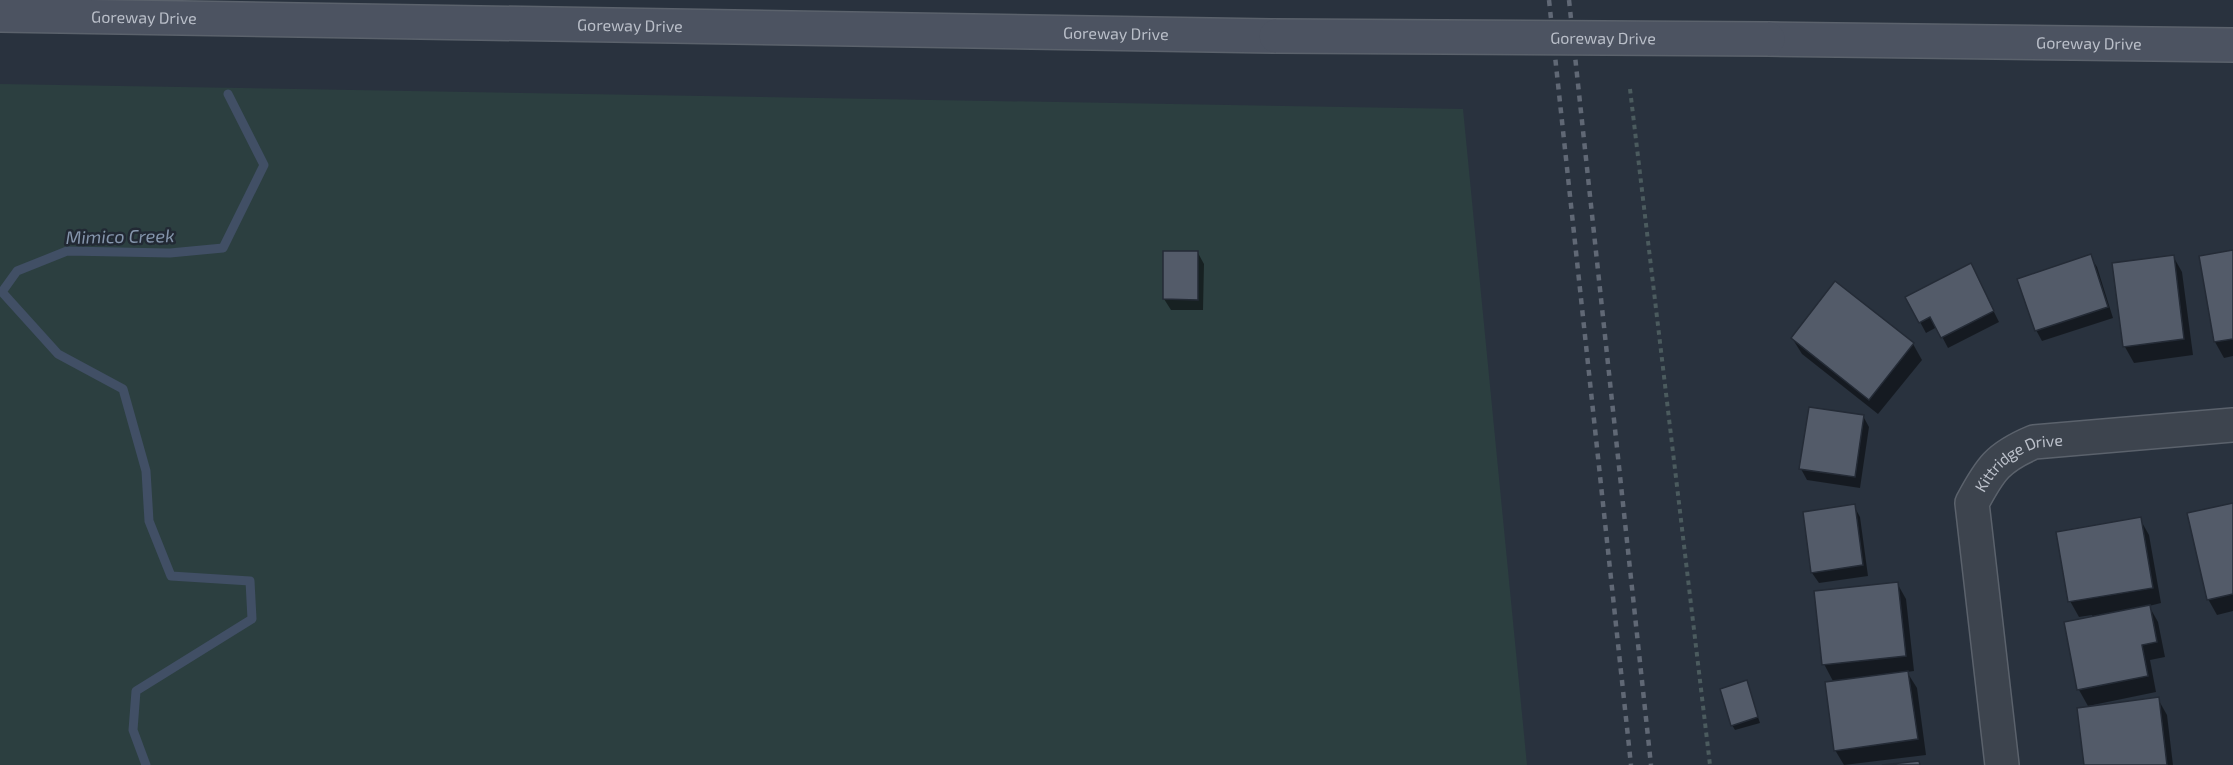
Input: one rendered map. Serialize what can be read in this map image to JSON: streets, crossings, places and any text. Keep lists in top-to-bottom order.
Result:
{
  "streets": {
    "main road": ["Goreway Drive"],
    "street": ["Kittridge Drive"]
  },
  "water": ["Mimico Creek"]
}
